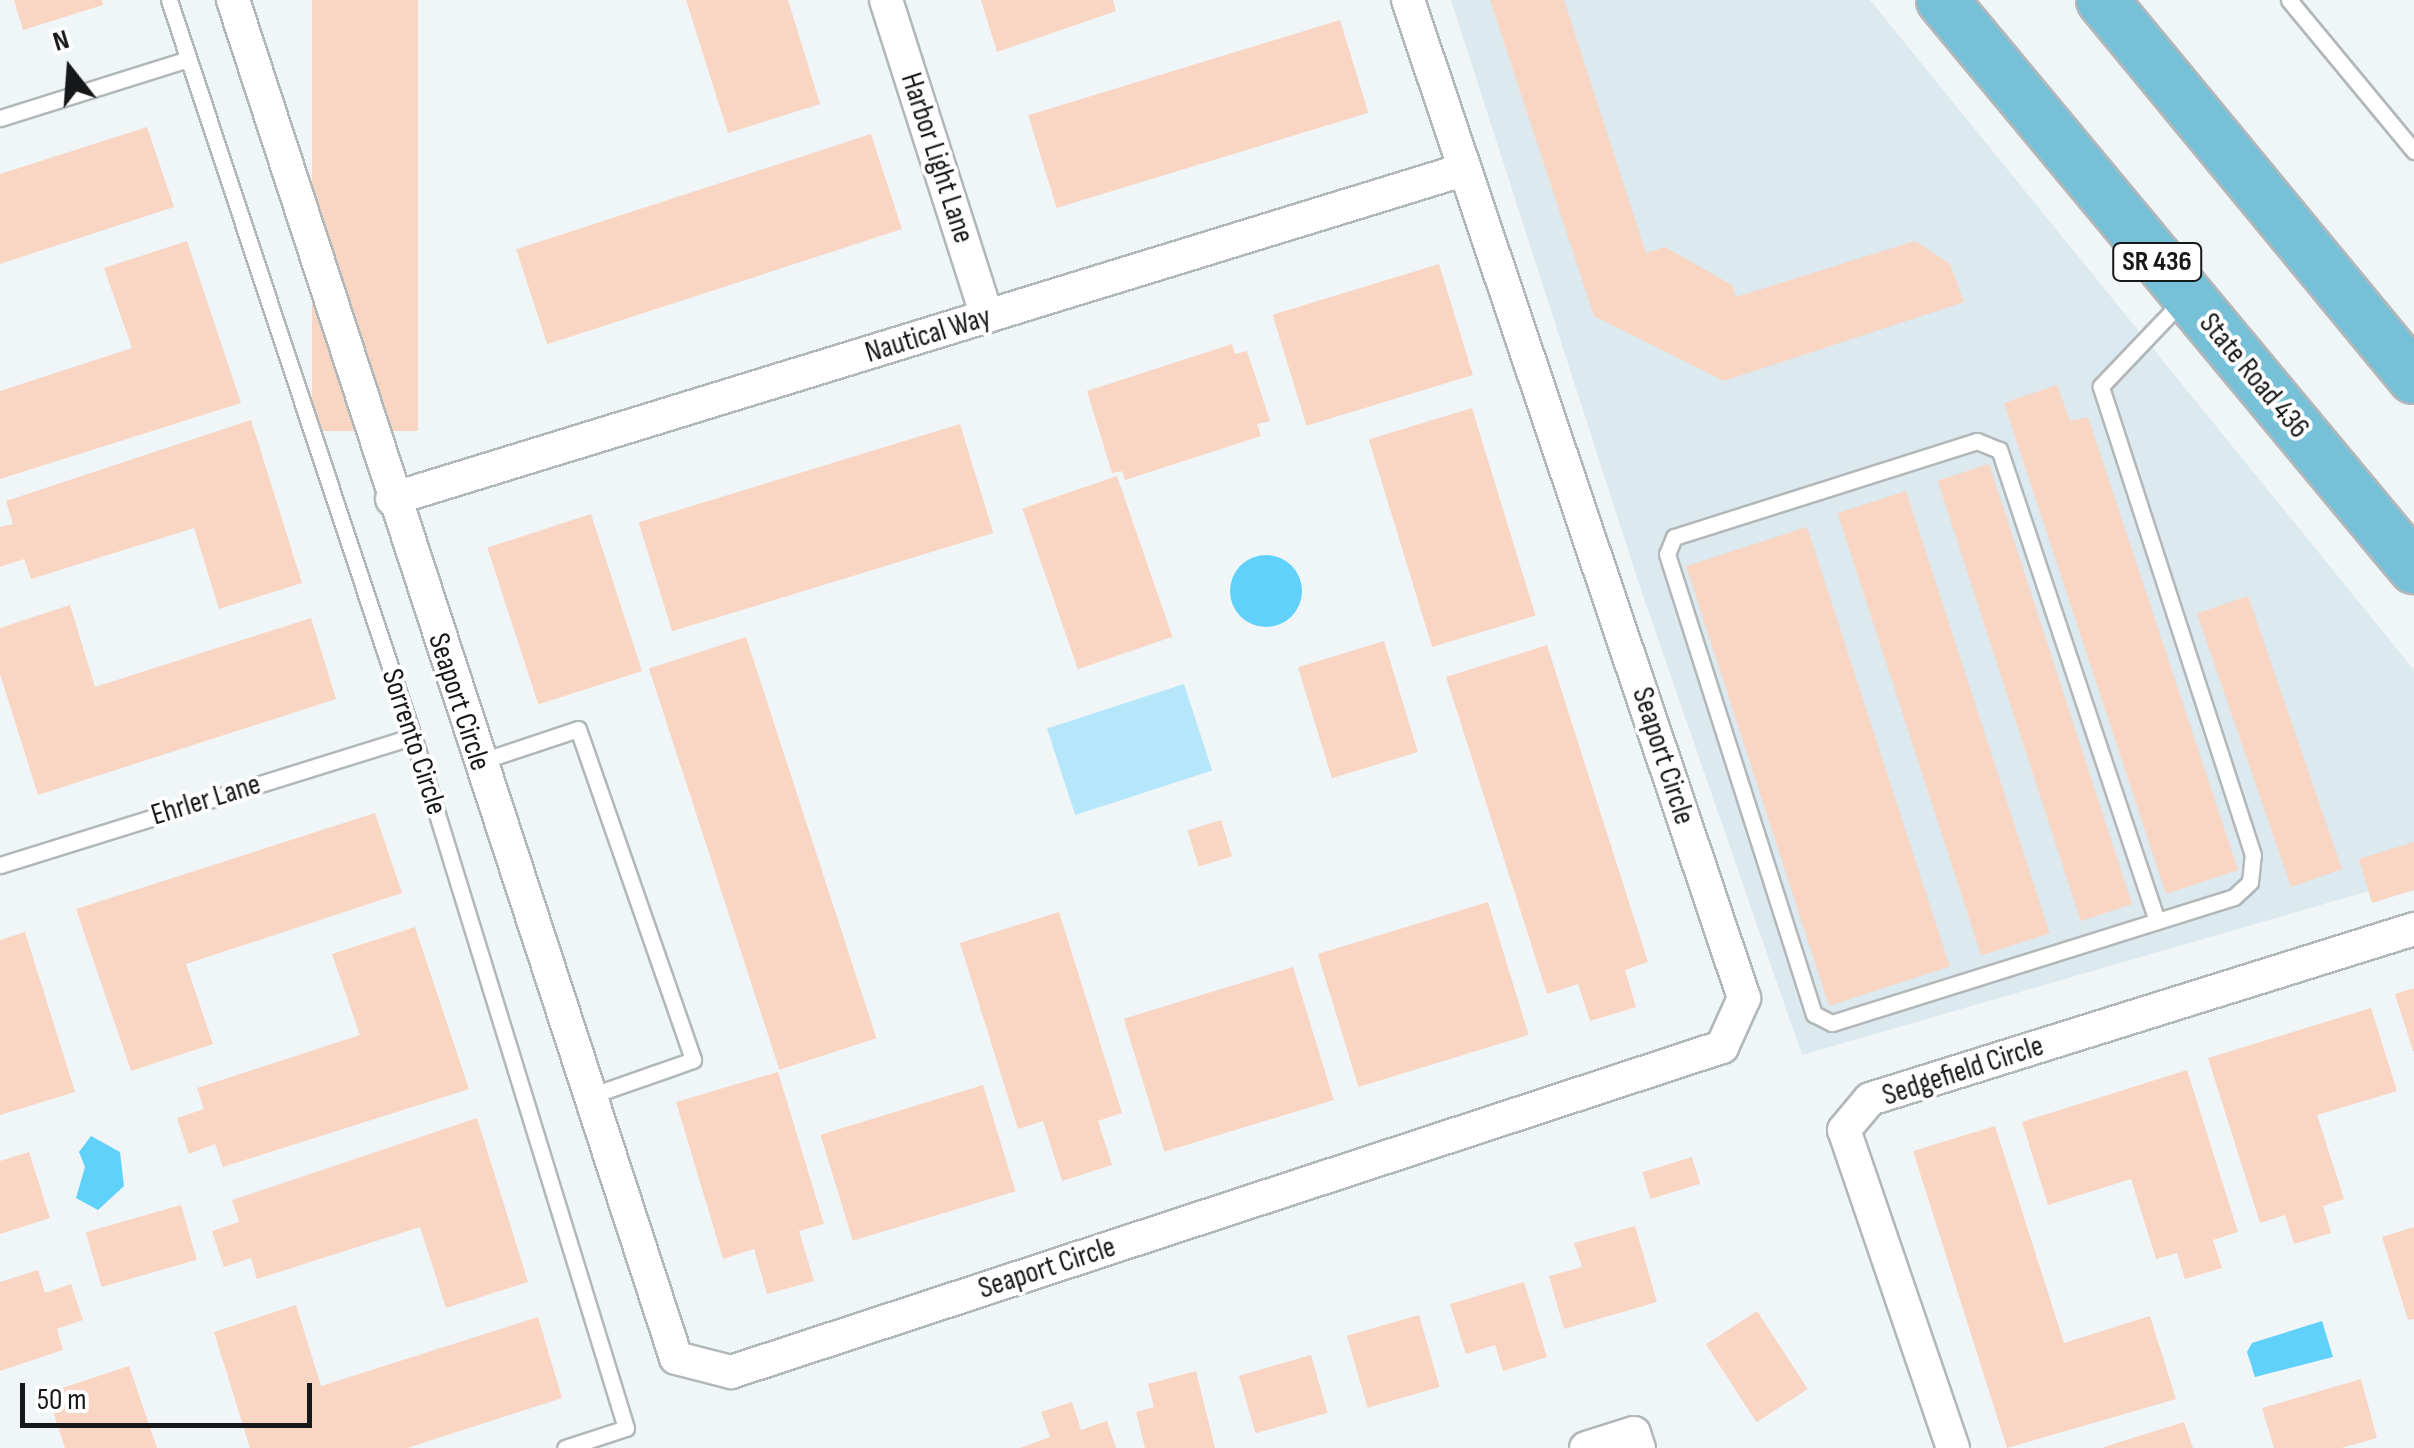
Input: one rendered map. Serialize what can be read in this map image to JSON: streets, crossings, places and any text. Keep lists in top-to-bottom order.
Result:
{
  "streets": {
    "main road": ["SR 436", "State Road 436"],
    "street": [
      "Harbor Light Lane",
      "Nautical Way",
      "Seaport Circle",
      "Sedgefield Circle"
    ],
    "lane": ["Sorrento Circle", "Ehrler Lane"]
  },
  "crossings": [
    ["Harbor Light Lane", "Nautical Way"],
    ["Nautical Way", "Seaport Circle"],
    ["Sorrento Circle", "Ehrler Lane"]
  ],
  "scale_bar": "50 m",
  "north": "top"
}
